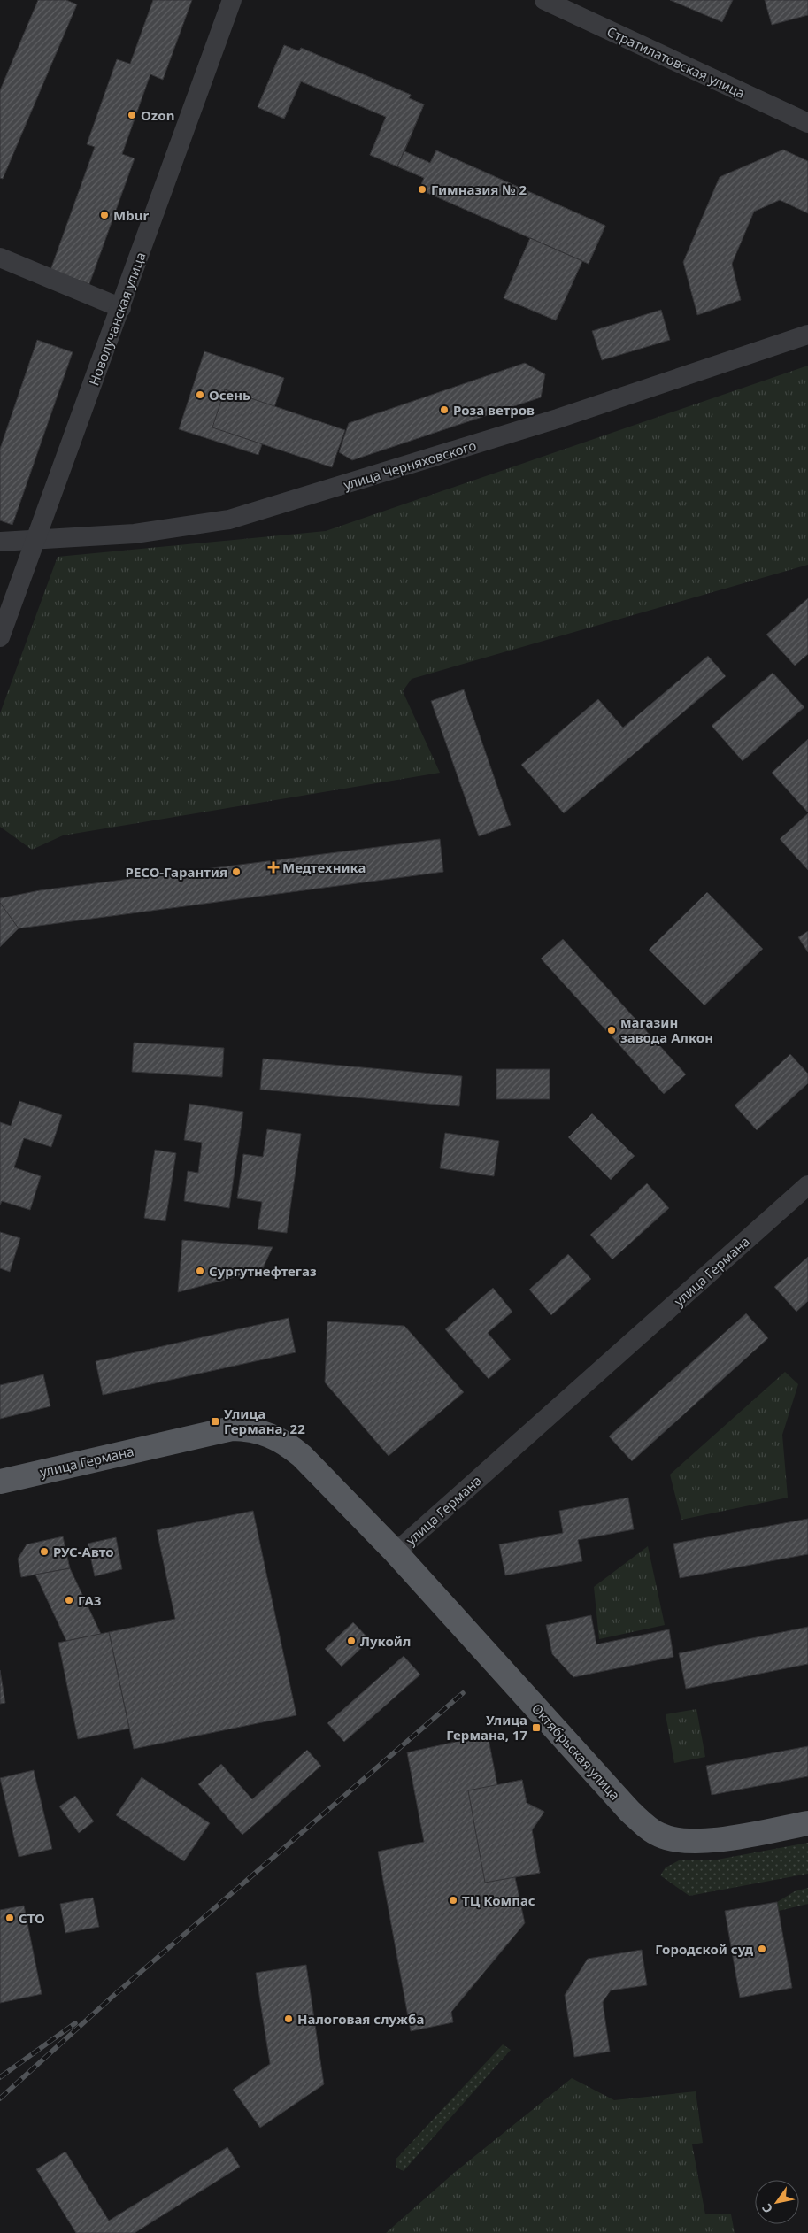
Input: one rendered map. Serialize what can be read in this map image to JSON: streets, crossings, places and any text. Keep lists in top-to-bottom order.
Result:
{
  "streets": {
    "main road": ["улица Германа", "Октябрьская улица"],
    "street": ["Стратилатовская улица", "Новолучанская улица", "улица Черняховского"]
  },
  "crossings": [
    ["Новолучанская улица", "улица Черняховского"],
    ["улица Германа", "Октябрьская улица"]
  ],
  "places": {
    "other": [
      "Ozon",
      "Гимназия № 2",
      "Mbur",
      "Осень",
      "Роза ветров",
      "РЕСО-Гарантия",
      "магазин завода Алкон",
      "Сургутнефтегаз",
      "РУС-Авто",
      "ГАЗ",
      "Лукойл",
      "ТЦ Компас",
      "СТО",
      "Городской суд",
      "Налоговая служба"
    ],
    "health": ["Медтехника"],
    "transit": ["Улица Германа, 22", "Улица Германа, 17"]
  },
  "north": "bottom left"
}
